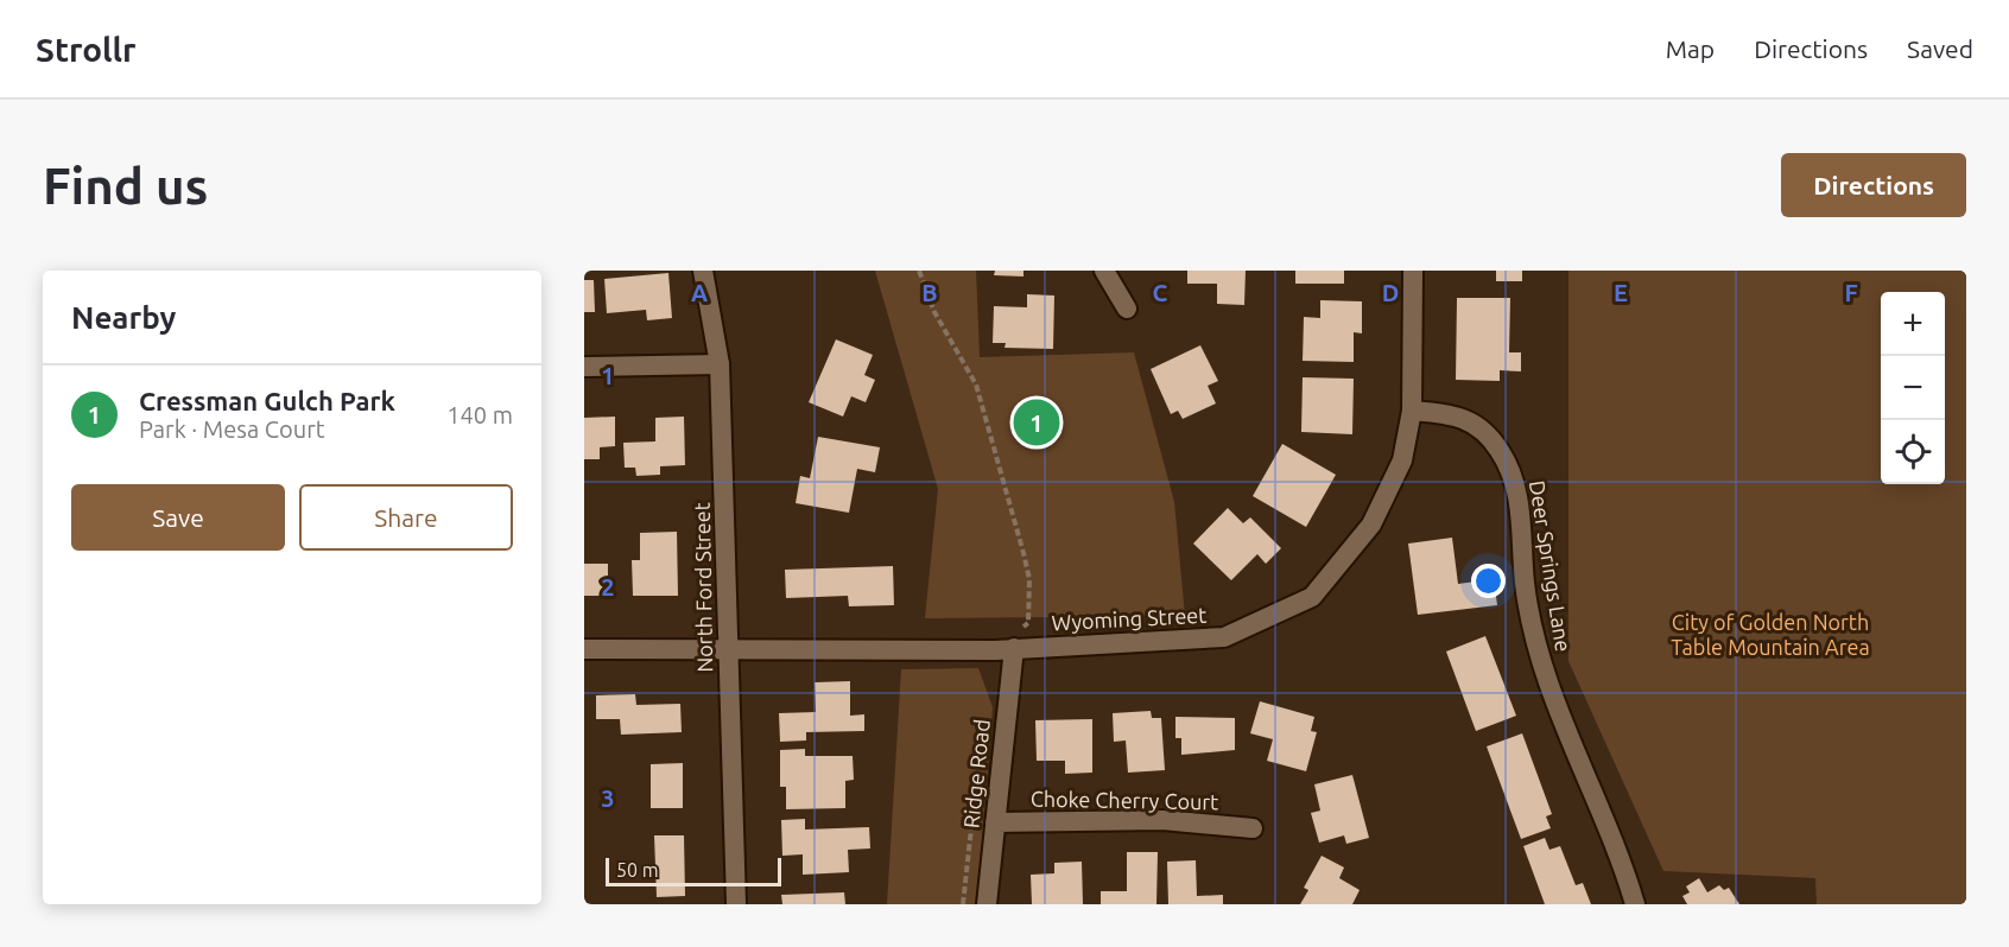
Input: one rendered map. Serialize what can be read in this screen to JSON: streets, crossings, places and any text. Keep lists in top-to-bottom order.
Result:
{
  "streets": {
    "street": [
      "Deer Springs Lane",
      "North Ford Street",
      "Wyoming Street",
      "Ridge Road",
      "Choke Cherry Court"
    ]
  },
  "crossings": [
    ["Deer Springs Lane", "Wyoming Street"],
    ["North Ford Street", "Wyoming Street"],
    ["Wyoming Street", "Ridge Road"],
    ["Ridge Road", "Choke Cherry Court"]
  ],
  "parks": ["City of Golden North Table Mountain Area"],
  "scale_bar": "50 m",
  "page": {
    "header": "Strollr",
    "nav": ["Map", "Directions", "Saved"],
    "buttons": [
      "Directions",
      ["Save", "Share"]
    ],
    "title": "Find us",
    "heading": "Nearby",
    "map_buttons": ["+", "−"],
    "list": [
      {
        "mark": "1",
        "name": "Cressman Gulch Park",
        "note": "Park · Mesa Court",
        "value": "140 m"
      }
    ],
    "pins": "1",
    "scale": "50 m"
  },
  "grid": {
    "columns": [
      "A",
      "B",
      "C",
      "D",
      "E",
      "F"
    ],
    "rows": ["1", "2", "3"]
  }
}
